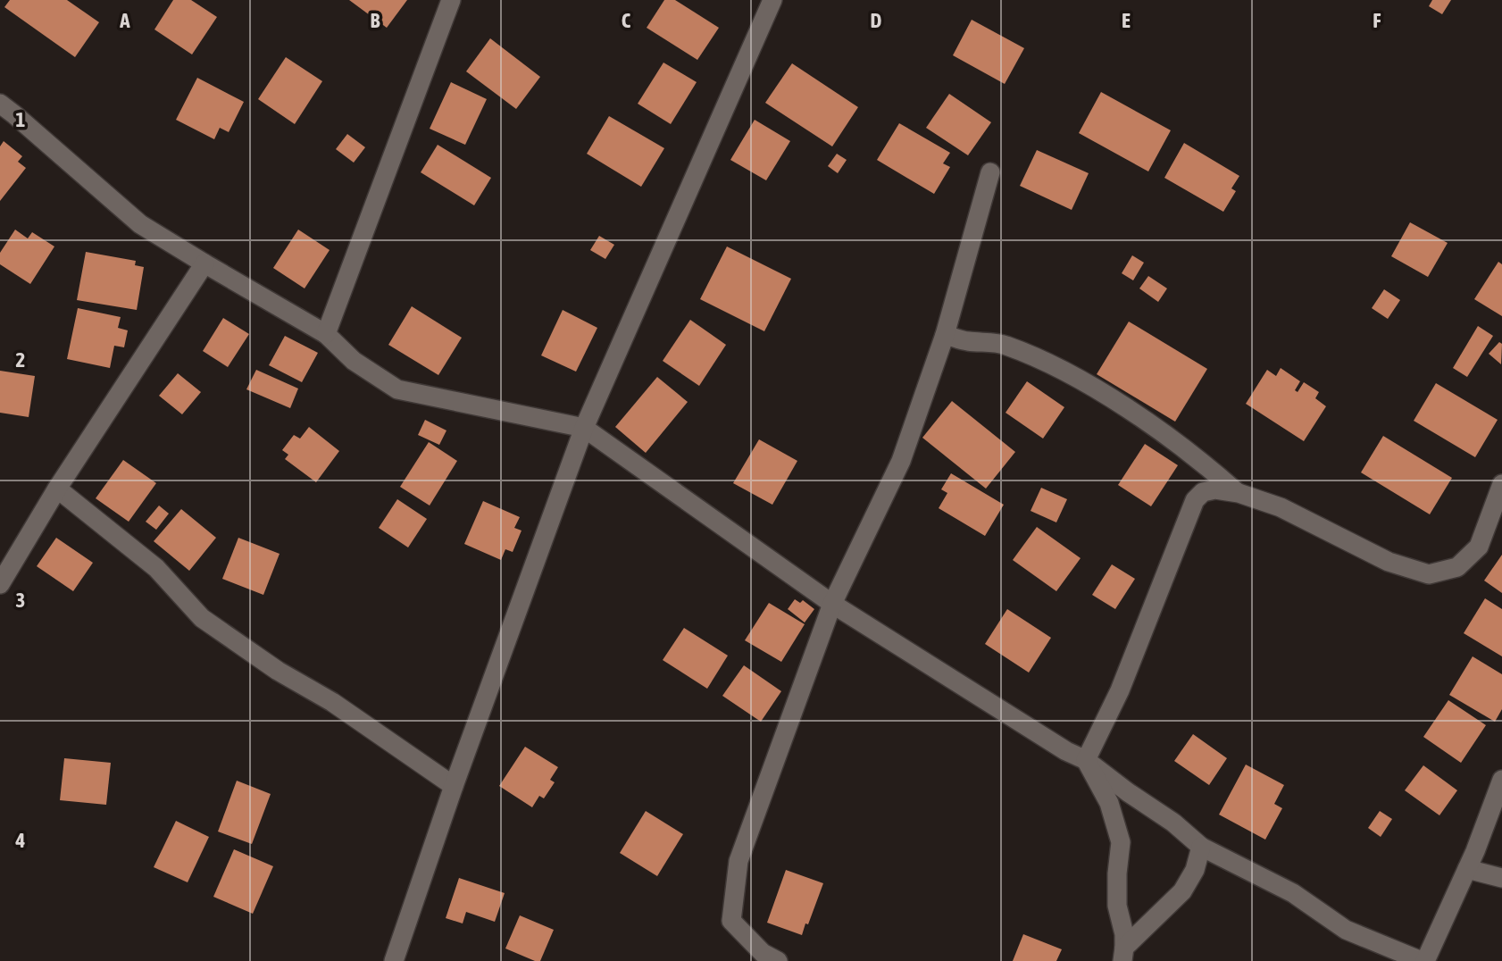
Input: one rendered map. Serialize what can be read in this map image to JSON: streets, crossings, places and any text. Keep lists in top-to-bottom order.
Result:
{
  "grid": {
    "columns": [
      "A",
      "B",
      "C",
      "D",
      "E",
      "F"
    ],
    "rows": [
      "1",
      "2",
      "3",
      "4"
    ]
  }
}
